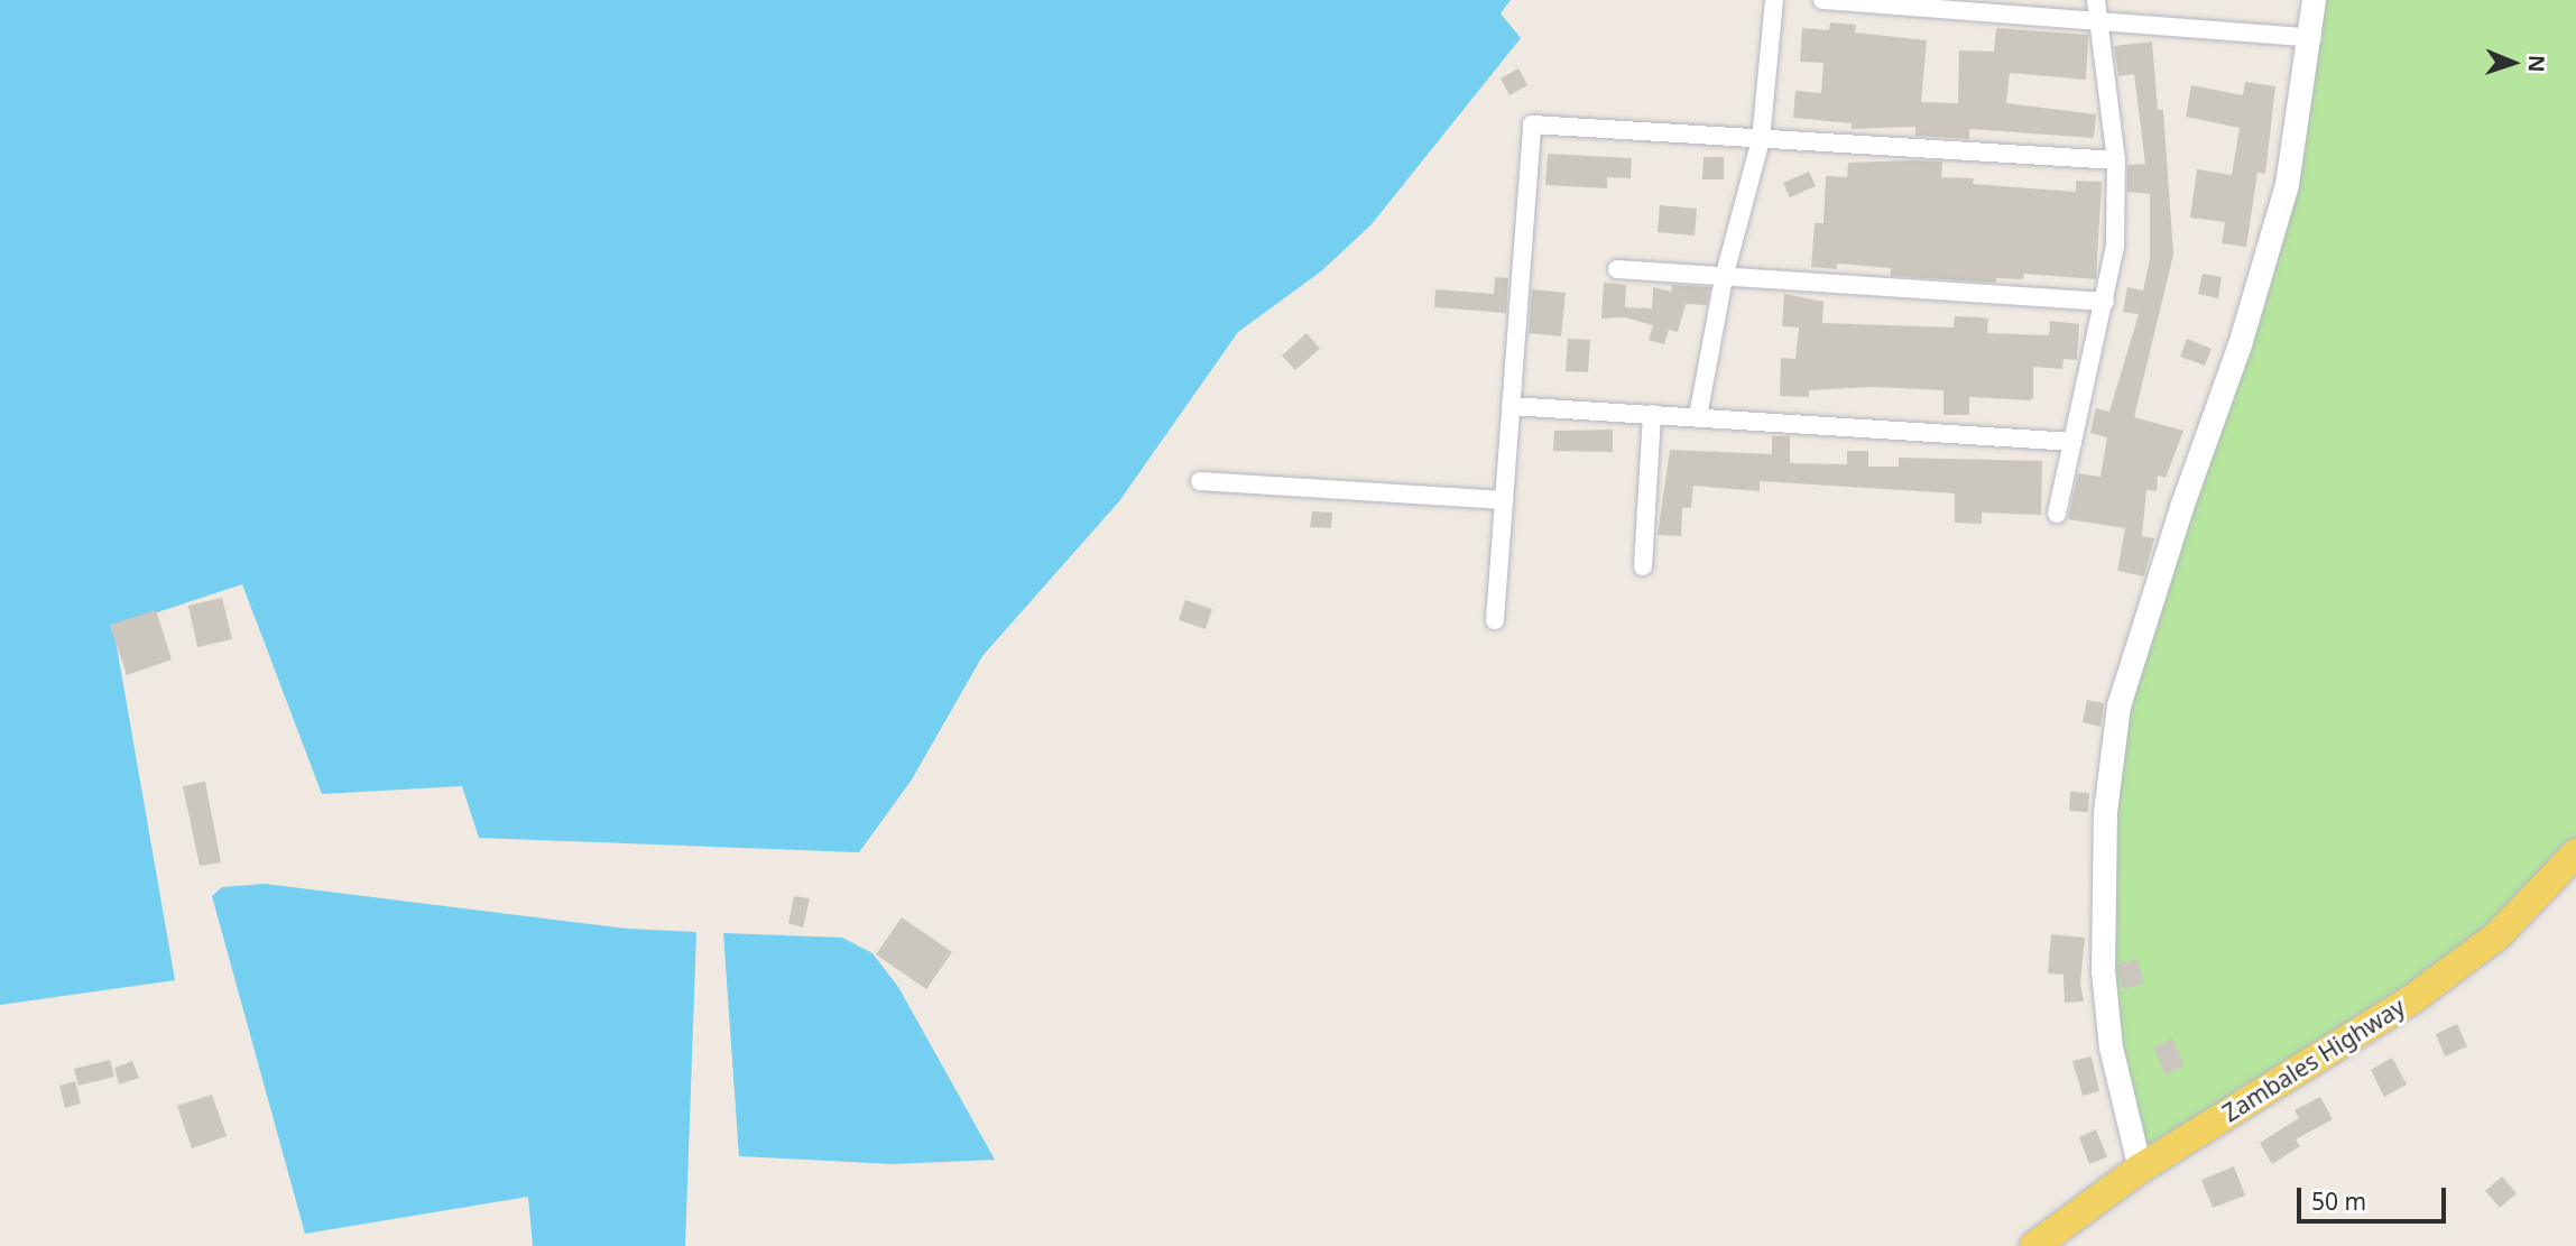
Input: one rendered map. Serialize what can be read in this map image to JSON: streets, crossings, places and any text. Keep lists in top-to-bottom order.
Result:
{
  "streets": {
    "main road": ["Zambales Highway"]
  },
  "scale_bar": "50 m",
  "north": "right"
}
